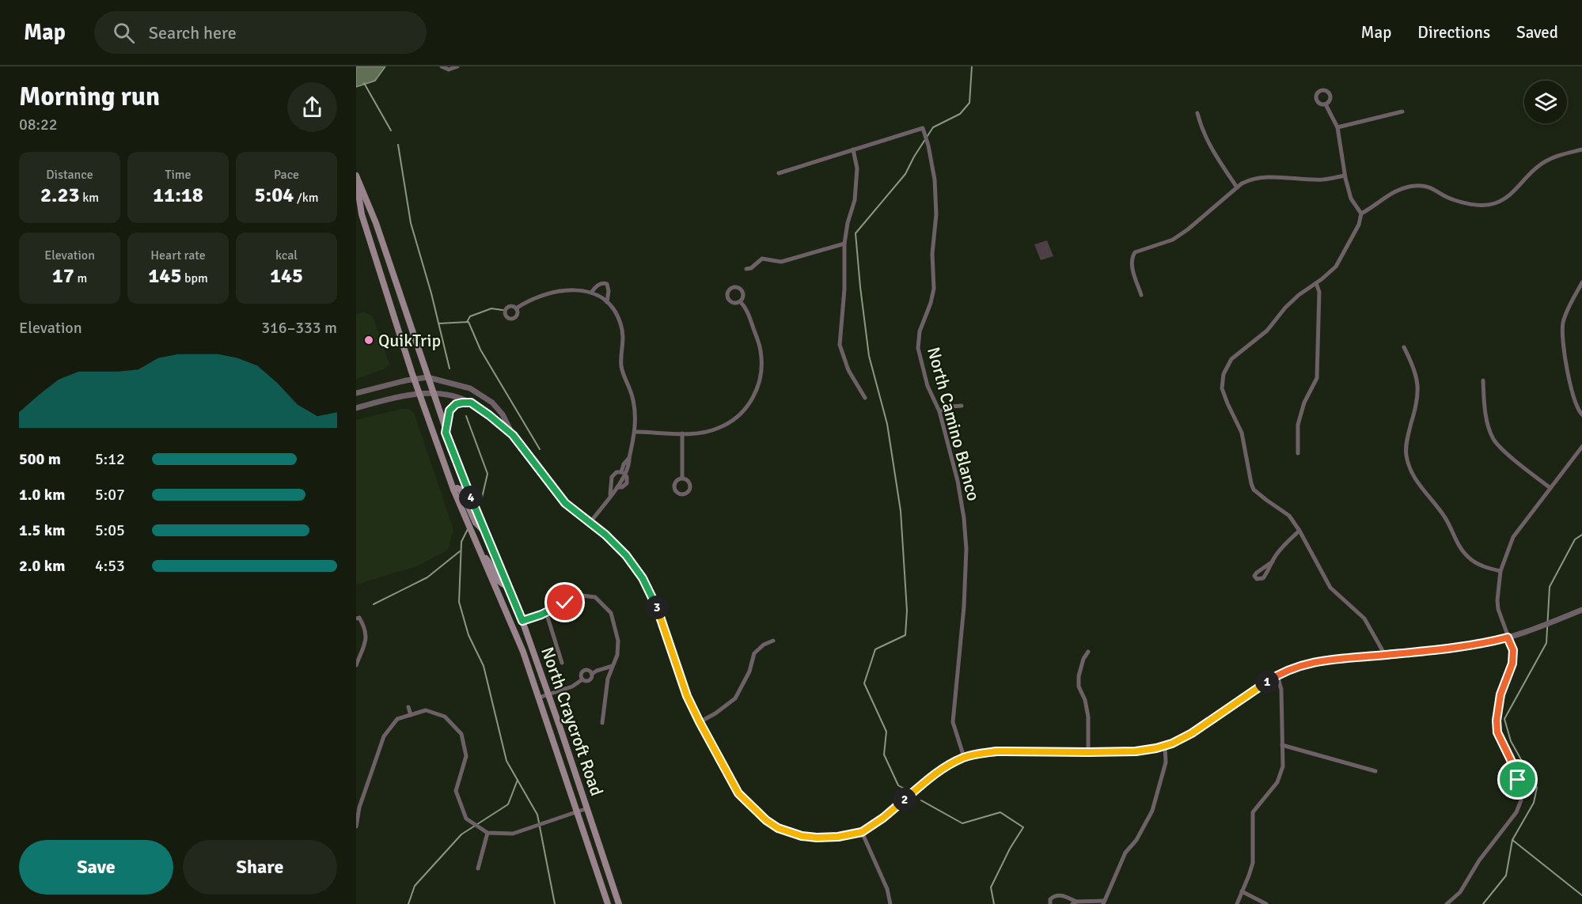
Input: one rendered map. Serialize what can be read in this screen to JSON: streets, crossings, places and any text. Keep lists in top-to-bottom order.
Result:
{
  "streets": {
    "main road": ["North Craycroft Road"],
    "street": ["North Camino Blanco"]
  },
  "places": ["QuikTrip"],
  "page": {
    "header": "Map",
    "search": "Search here",
    "nav": ["Map", "Directions", "Saved"],
    "heading": ["Morning run", "08:22"],
    "stats": [
      ["Distance", "2.23 km"],
      ["Time", "11:18"],
      ["Pace", "5:04 /km"],
      ["Elevation", "17 m"],
      ["Heart rate", "145 bpm"],
      ["kcal", "145"]
    ],
    "chart": ["Elevation", "316–333 m"],
    "list": [
      {
        "name": "500 m",
        "note": "5:12"
      },
      {
        "name": "1.0 km",
        "note": "5:07"
      },
      {
        "name": "1.5 km",
        "note": "5:05"
      },
      {
        "name": "2.0 km",
        "note": "4:53"
      }
    ],
    "pins": [
      "4",
      "3",
      "1",
      "2"
    ],
    "buttons": ["Save", "Share"]
  }
}
